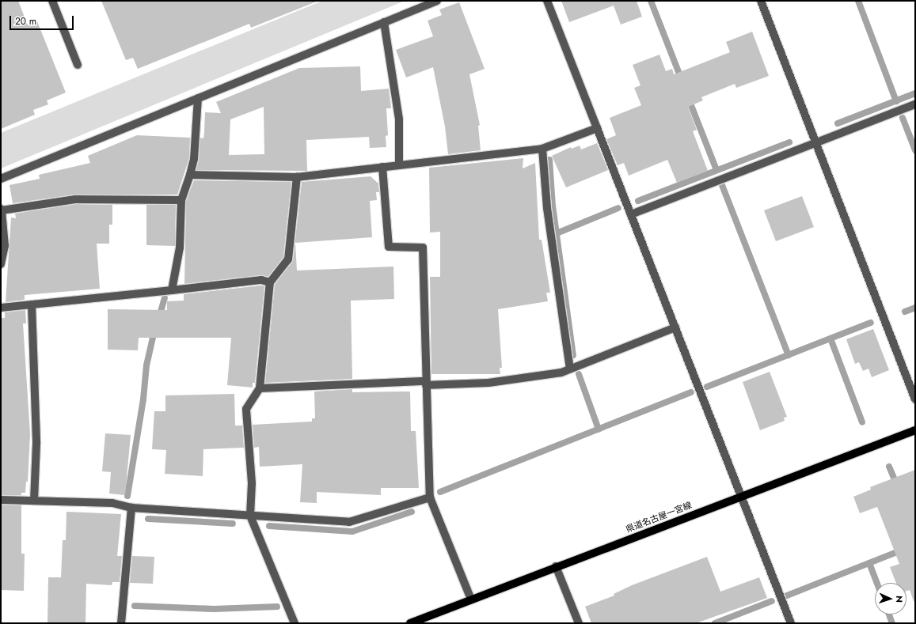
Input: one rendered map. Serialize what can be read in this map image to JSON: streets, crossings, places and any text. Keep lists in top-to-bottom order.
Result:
{
  "streets": {
    "main road": ["県道名古屋一宮線"]
  },
  "scale_bar": "20 m",
  "north": "right"
}
